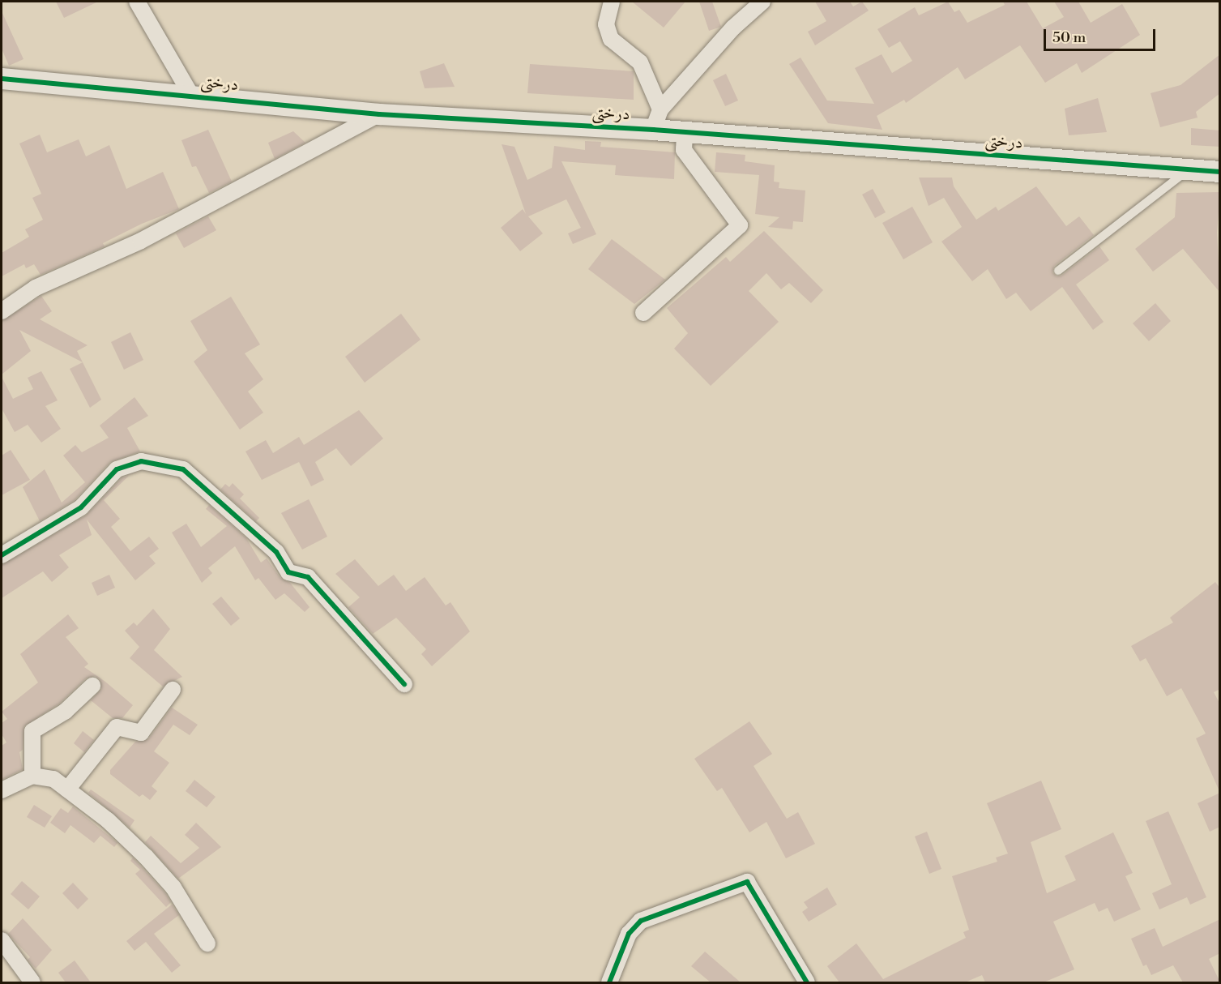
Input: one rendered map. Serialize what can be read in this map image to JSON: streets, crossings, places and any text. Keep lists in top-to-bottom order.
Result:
{
  "streets": {
    "street": ["درختی"]
  },
  "scale_bar": "50 m"
}
